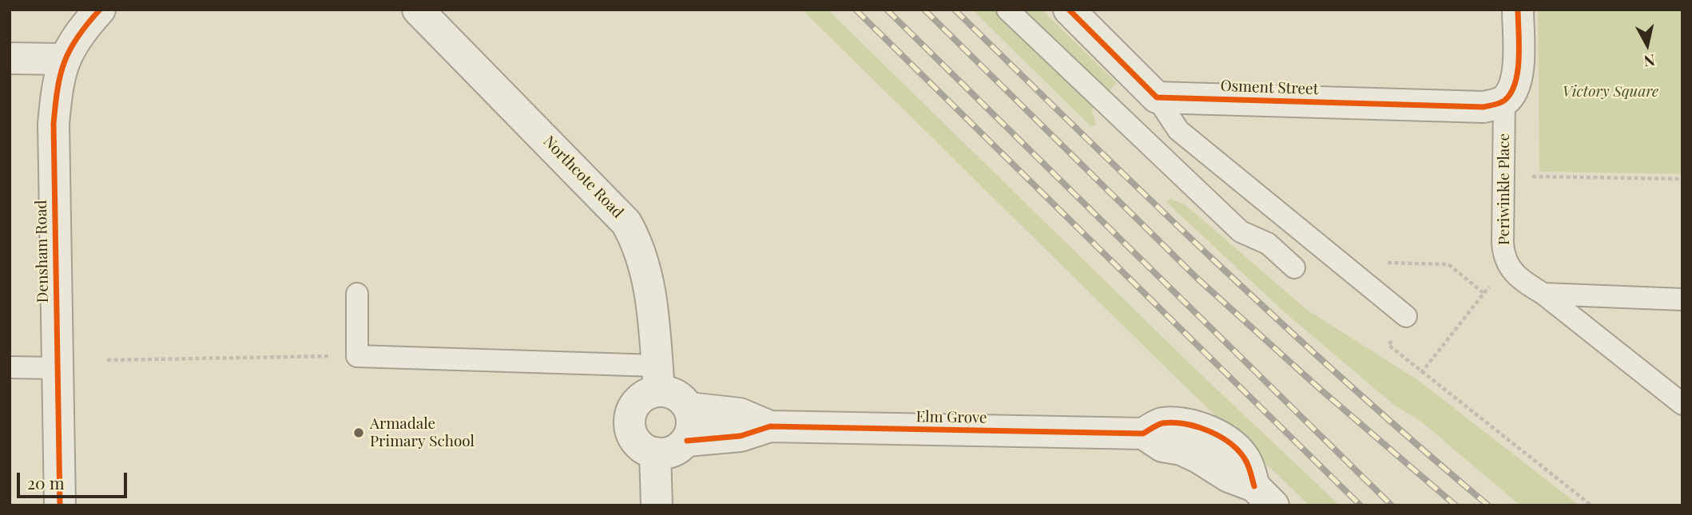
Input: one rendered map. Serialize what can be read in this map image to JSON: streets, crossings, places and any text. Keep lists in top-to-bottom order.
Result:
{
  "streets": {
    "street": [
      "Osment Street",
      "Northcote Road",
      "Densham Road",
      "Elm Grove"
    ],
    "lane": ["Periwinkle Place"]
  },
  "crossings": [
    ["Osment Street", "Periwinkle Place"],
    ["Northcote Road", "Elm Grove"]
  ],
  "parks": ["Victory Square"],
  "places": ["Armadale Primary School"],
  "scale_bar": "20 m",
  "north": "bottom"
}
